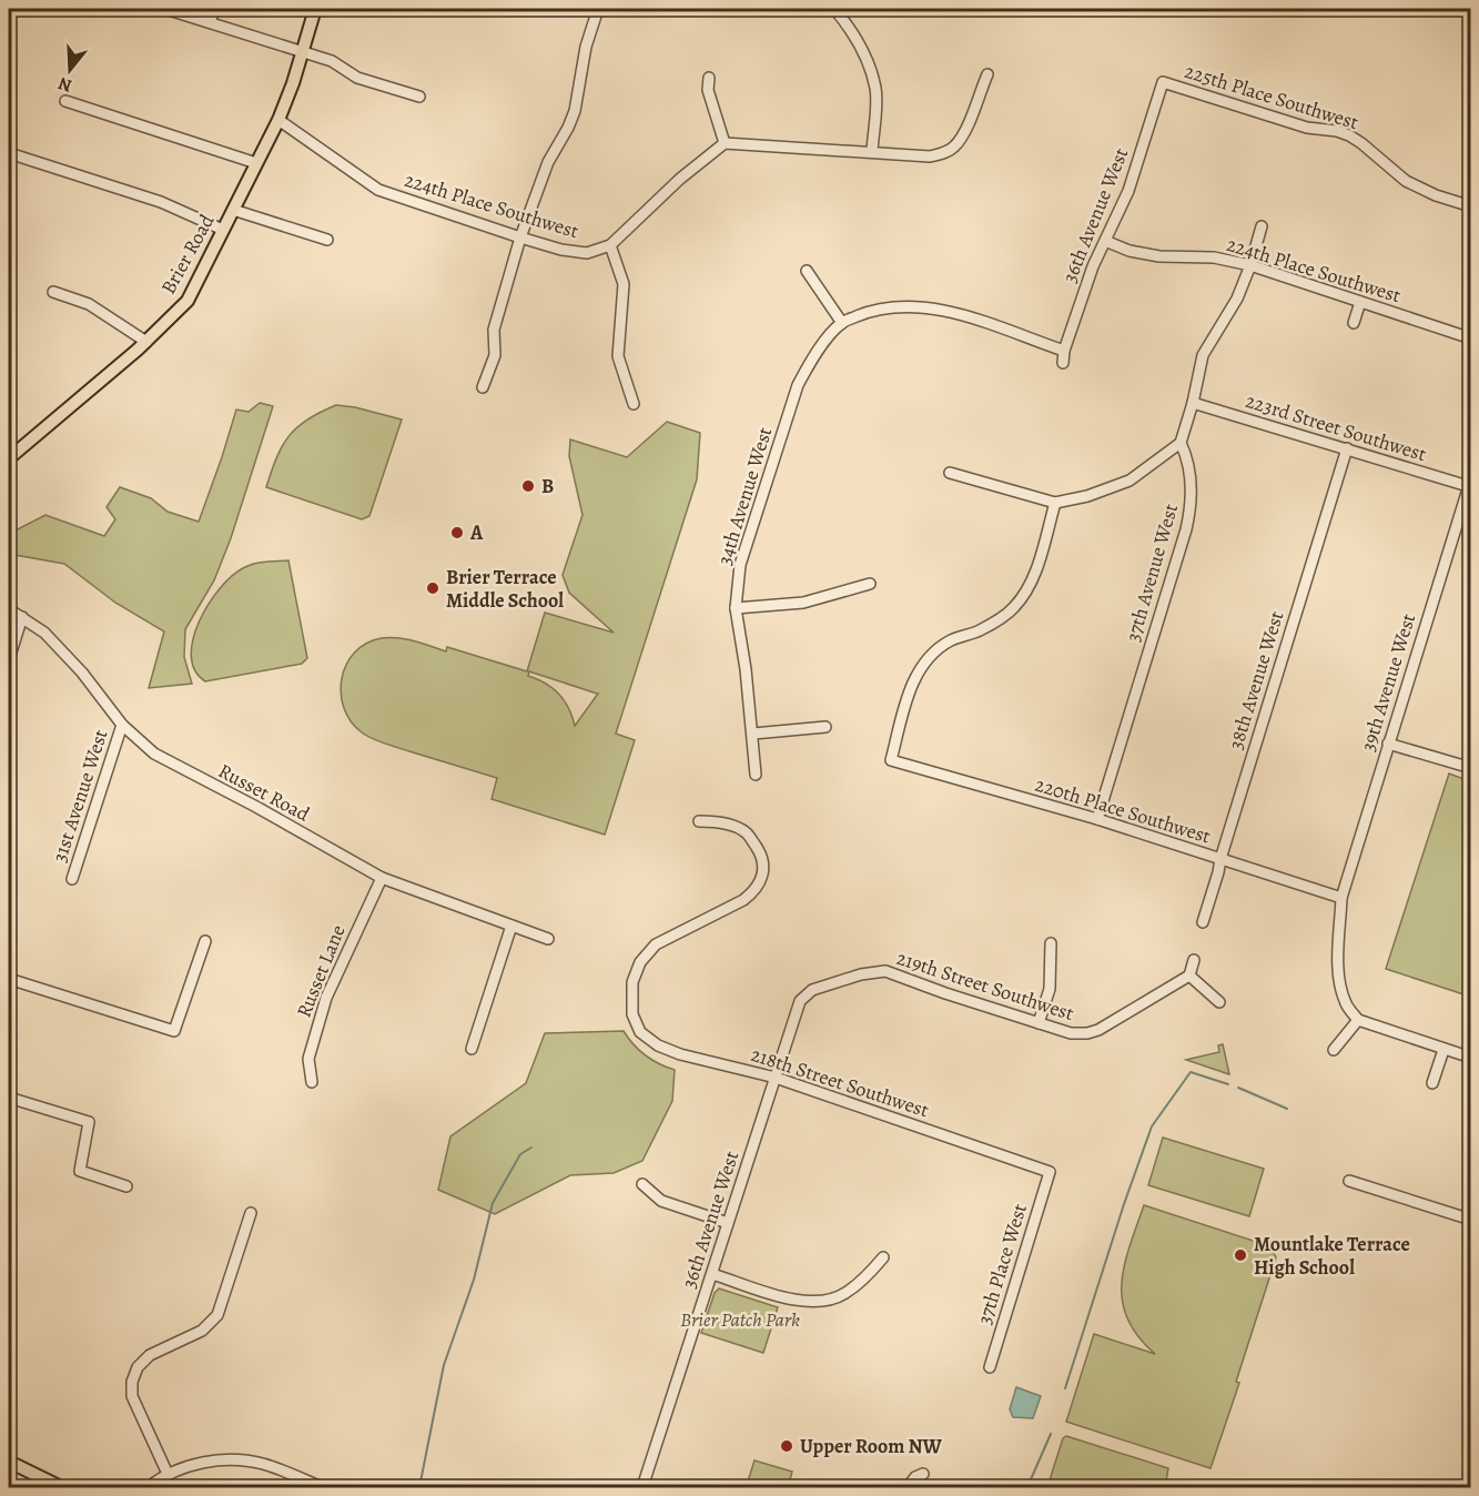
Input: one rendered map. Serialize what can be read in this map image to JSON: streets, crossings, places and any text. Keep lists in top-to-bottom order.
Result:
{
  "streets": {
    "main road": ["Brier Road"],
    "street": [
      "225th Place Southwest",
      "224th Place Southwest",
      "36th Avenue West",
      "223rd Street Southwest",
      "34th Avenue West",
      "37th Avenue West",
      "38th Avenue West",
      "39th Avenue West",
      "Russet Road",
      "31st Avenue West",
      "220th Place Southwest",
      "Russet Lane",
      "219th Street Southwest",
      "218th Street Southwest",
      "37th Place West"
    ]
  },
  "crossings": [
    ["225th Place Southwest", "36th Avenue West"],
    ["224th Place Southwest", "36th Avenue West"],
    ["224th Place Southwest", "Brier Road"],
    ["36th Avenue West", "219th Street Southwest"],
    ["36th Avenue West", "218th Street Southwest"],
    ["223rd Street Southwest", "38th Avenue West"],
    ["223rd Street Southwest", "39th Avenue West"],
    ["37th Avenue West", "220th Place Southwest"],
    ["38th Avenue West", "220th Place Southwest"],
    ["39th Avenue West", "220th Place Southwest"],
    ["Russet Road", "31st Avenue West"],
    ["Russet Road", "Russet Lane"],
    ["218th Street Southwest", "37th Place West"]
  ],
  "parks": ["Brier Patch Park"],
  "places": [
    "B",
    "A",
    "Brier Terrace Middle School",
    "Mountlake Terrace High School",
    "Upper Room NW"
  ],
  "north": "bottom"
}
